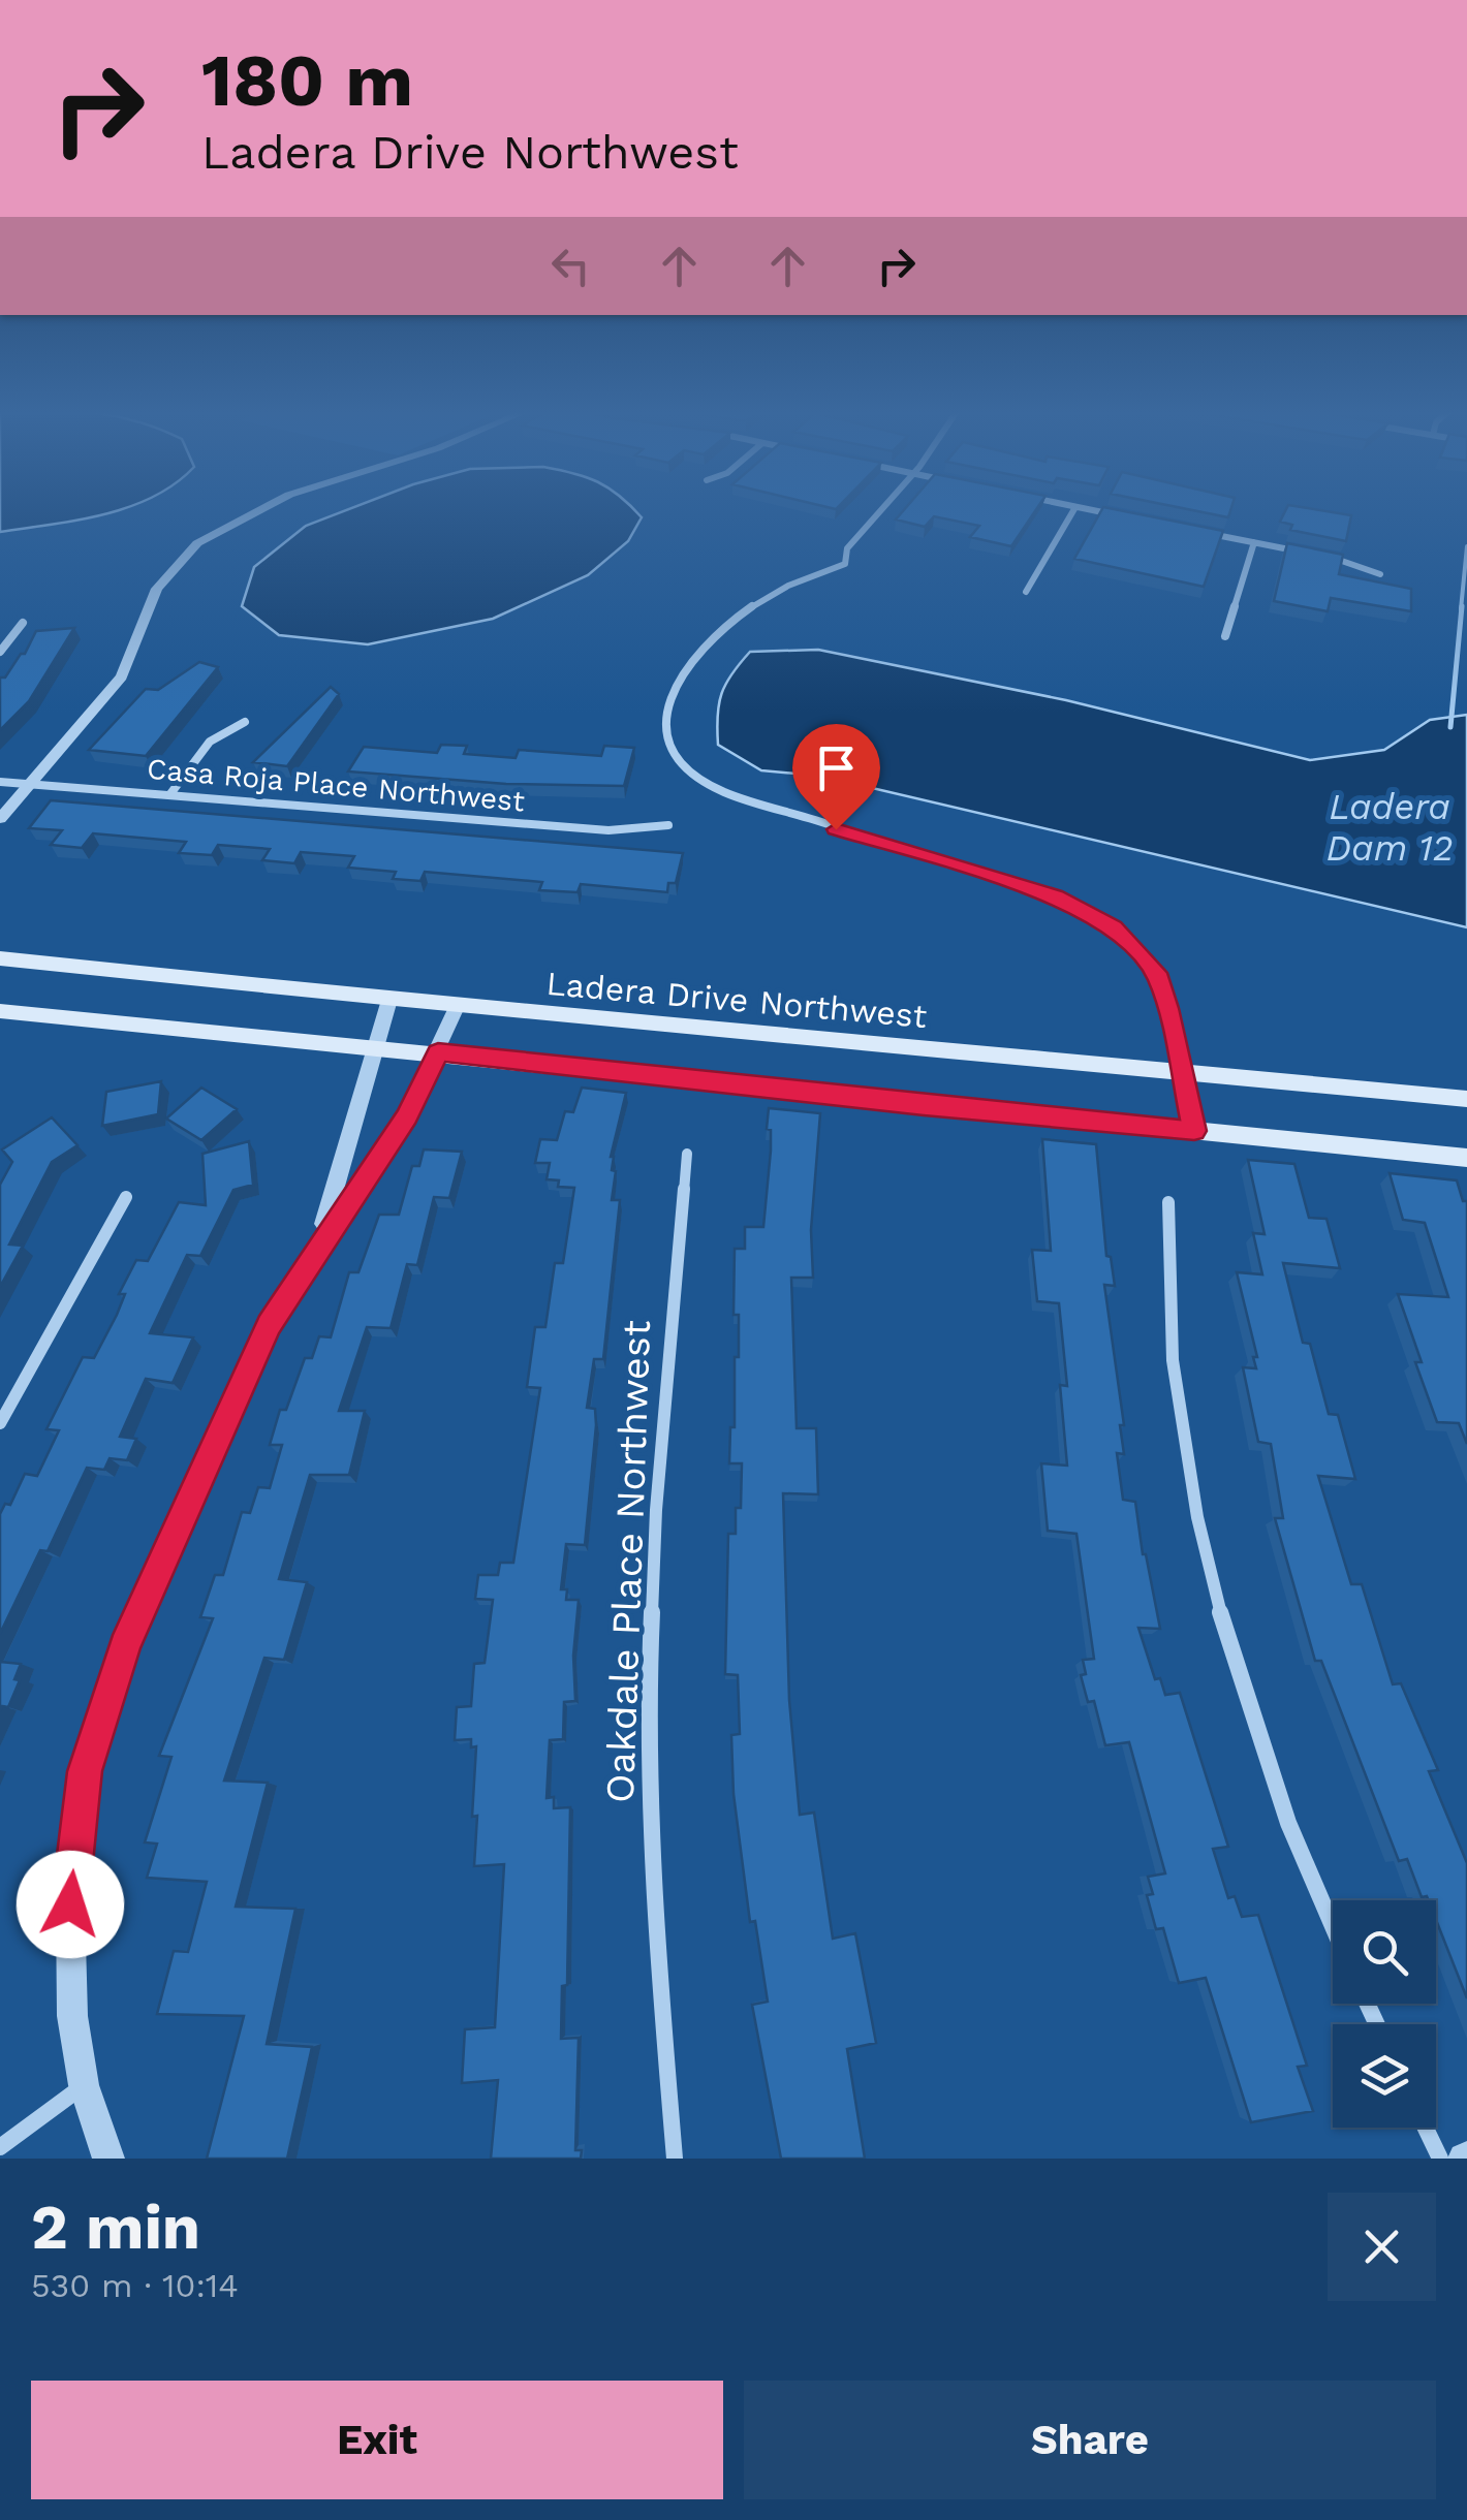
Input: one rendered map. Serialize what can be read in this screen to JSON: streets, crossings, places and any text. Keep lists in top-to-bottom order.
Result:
{
  "streets": {
    "main road": ["Ladera Drive Northwest"],
    "street": ["Casa Roja Place Northwest", "Oakdale Place Northwest"]
  },
  "water": ["Ladera Dam 12"],
  "page": {
    "turn": ["180 m", "Ladera Drive Northwest"],
    "heading": ["2 min", "530 m · 10:14"],
    "buttons": ["Exit", "Share"]
  }
}
